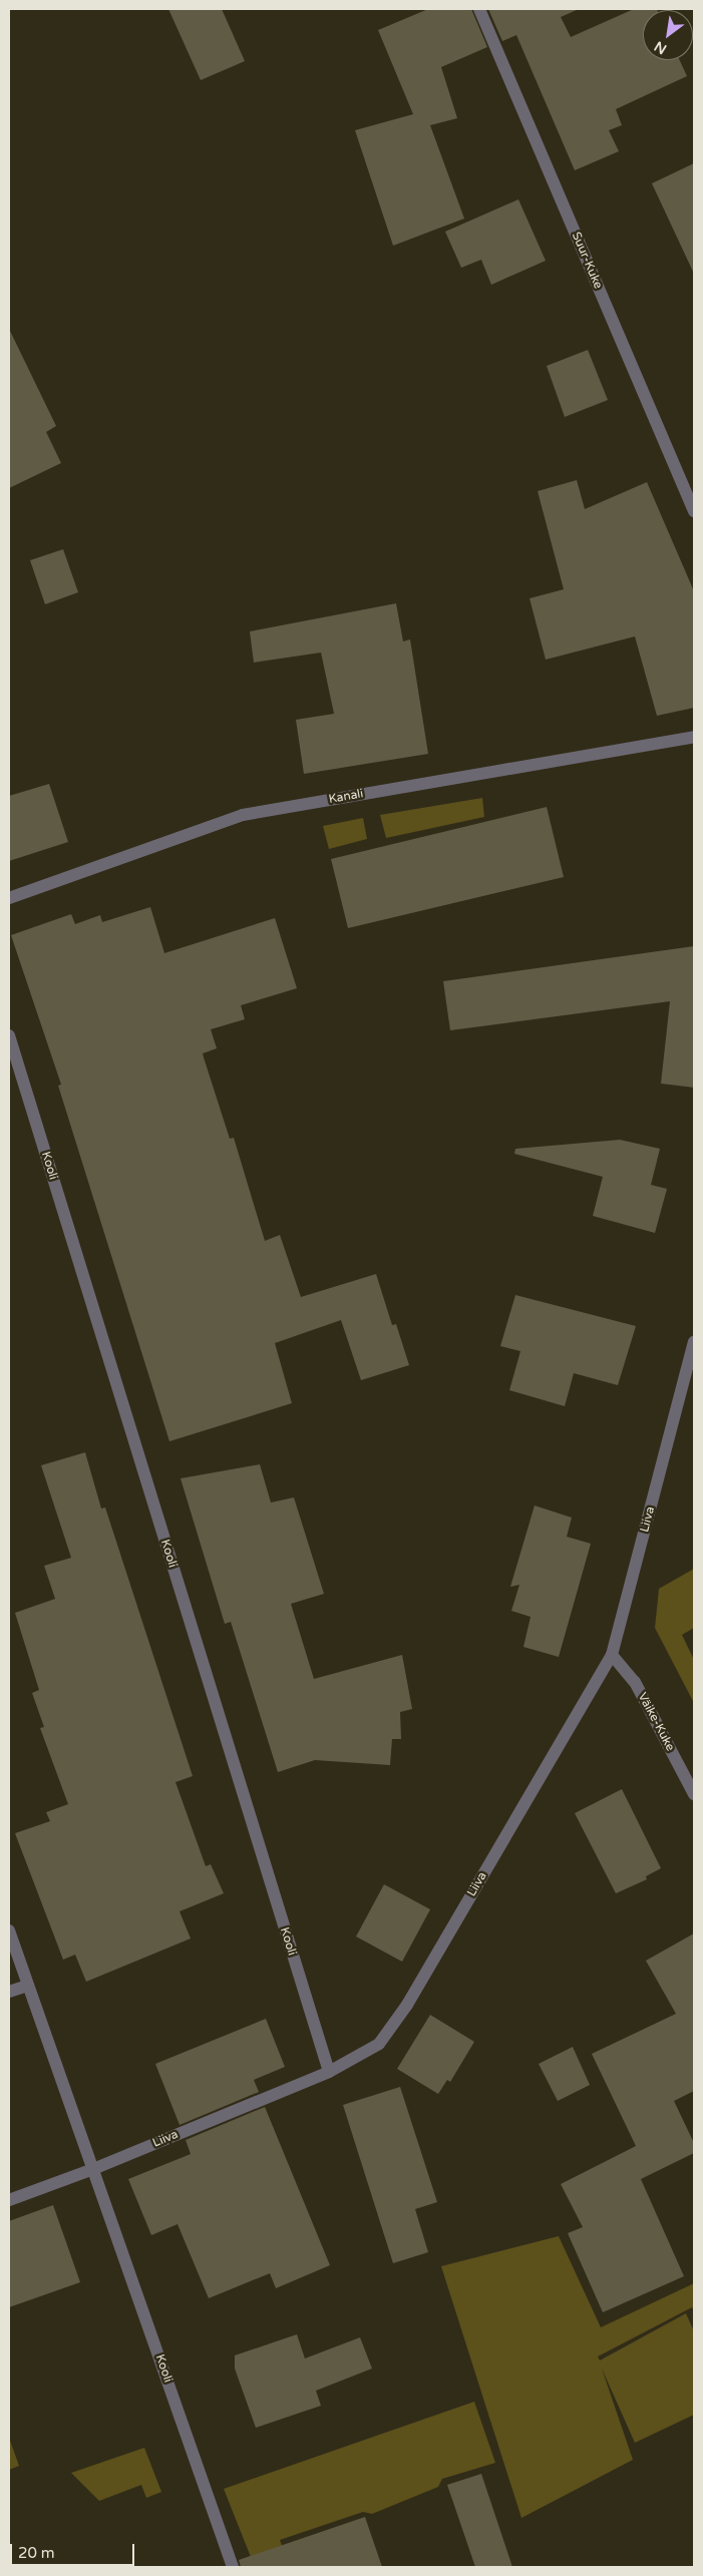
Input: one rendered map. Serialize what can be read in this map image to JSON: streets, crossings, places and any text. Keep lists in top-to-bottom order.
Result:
{
  "streets": {
    "street": [
      "Suur-Kuke",
      "Kanali",
      "Kooli",
      "Liiva",
      "Väike-Kuke"
    ]
  },
  "crossings": [
    ["Kooli", "Liiva"],
    ["Liiva", "Väike-Kuke"]
  ],
  "scale_bar": "20 m",
  "north": "bottom left"
}
